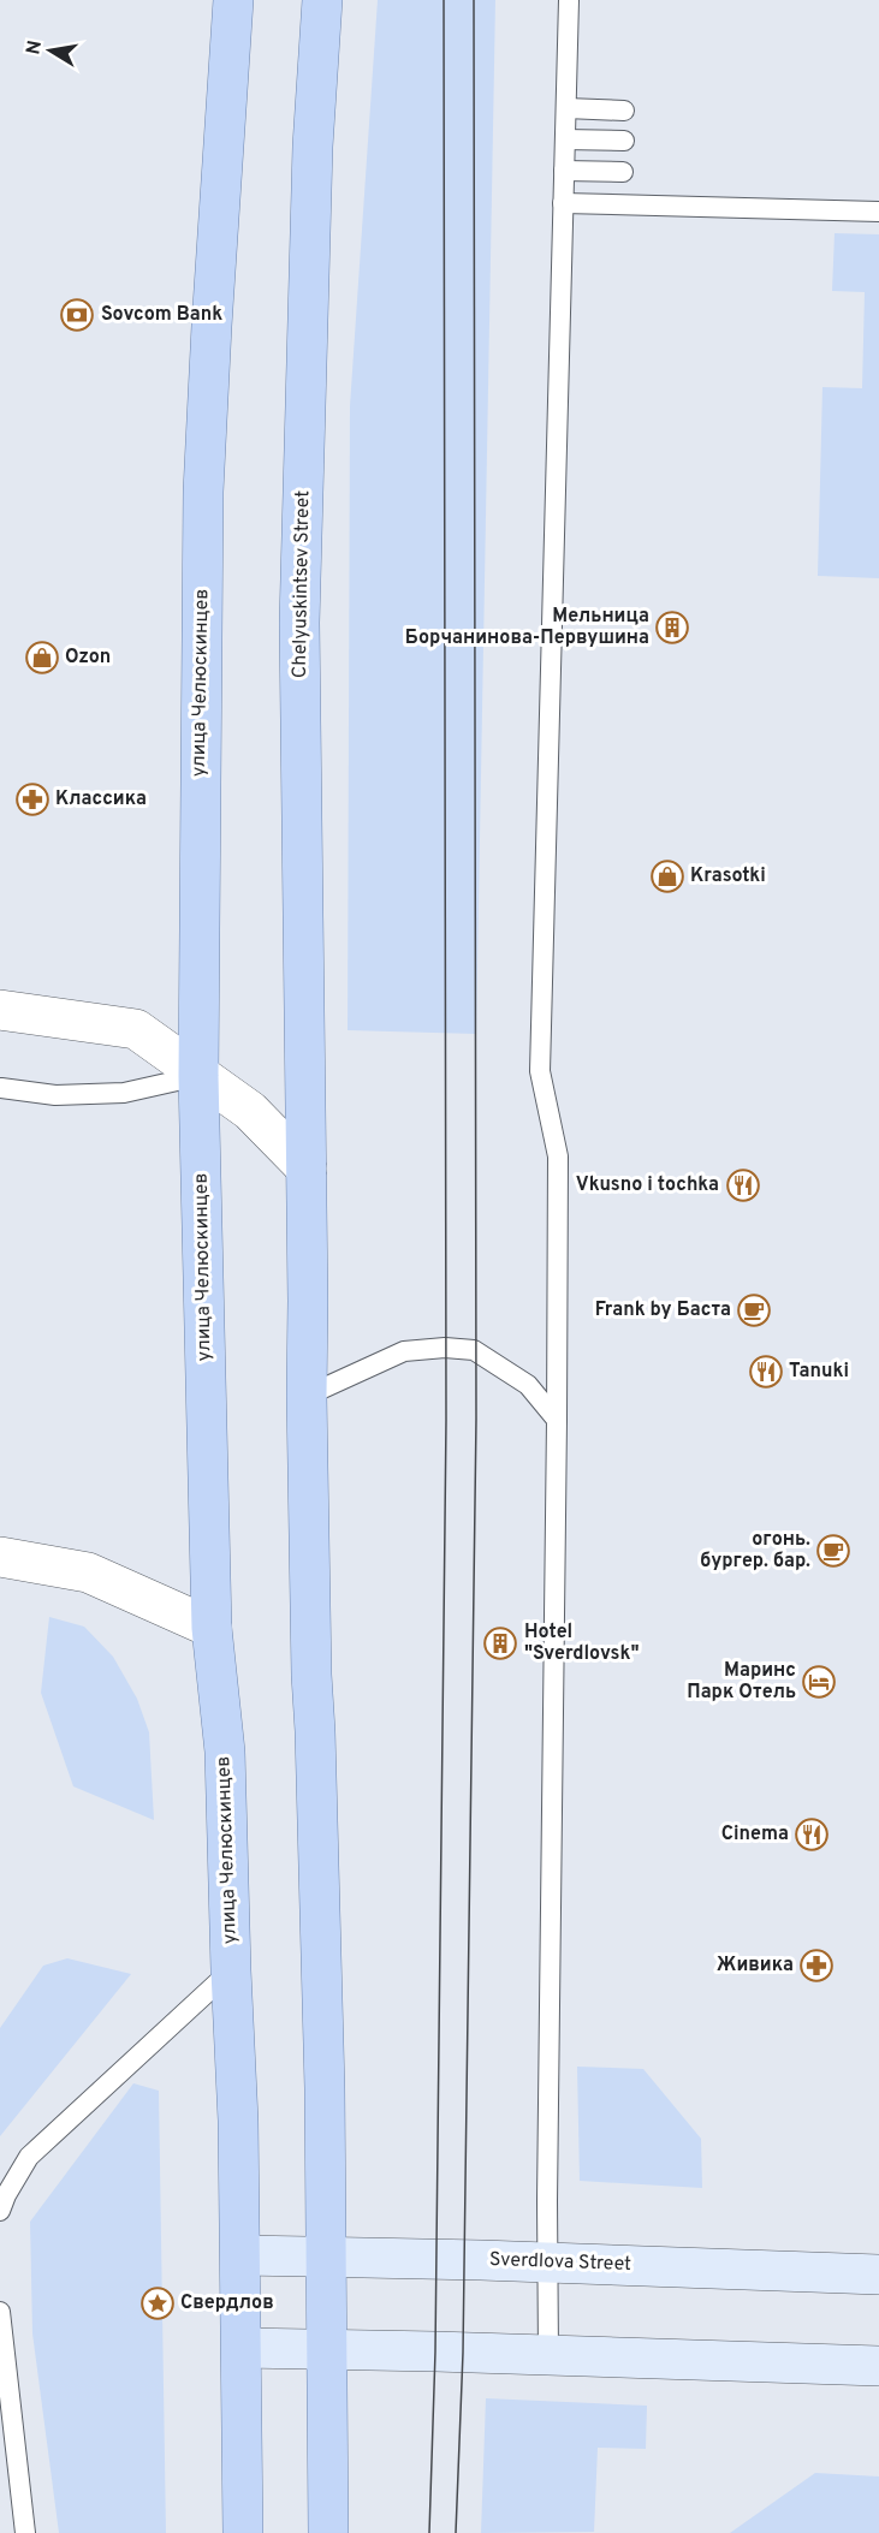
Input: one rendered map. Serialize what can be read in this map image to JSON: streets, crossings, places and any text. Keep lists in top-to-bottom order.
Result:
{
  "streets": {
    "main road": ["Chelyuskintsev Street", "улица Челюскинцев", "Sverdlova Street"]
  },
  "crossings": [
    ["улица Челюскинцев", "Sverdlova Street"]
  ],
  "places": {
    "bank": ["Sovcom Bank"],
    "building": ["Мельница Борчанинова-Первушина", "Hotel \"Sverdlovsk\""],
    "shop": ["Ozon", "Krasotki"],
    "pharmacy": ["Классика", "Живика"],
    "restaurant": ["Vkusno i tochka", "Tanuki", "Cinema"],
    "cafe": ["Frank by Баста", "огонь. бургер. бар."],
    "hotel": ["Маринс Парк Отель"],
    "place": ["Свердлов"]
  },
  "north": "left"
}
